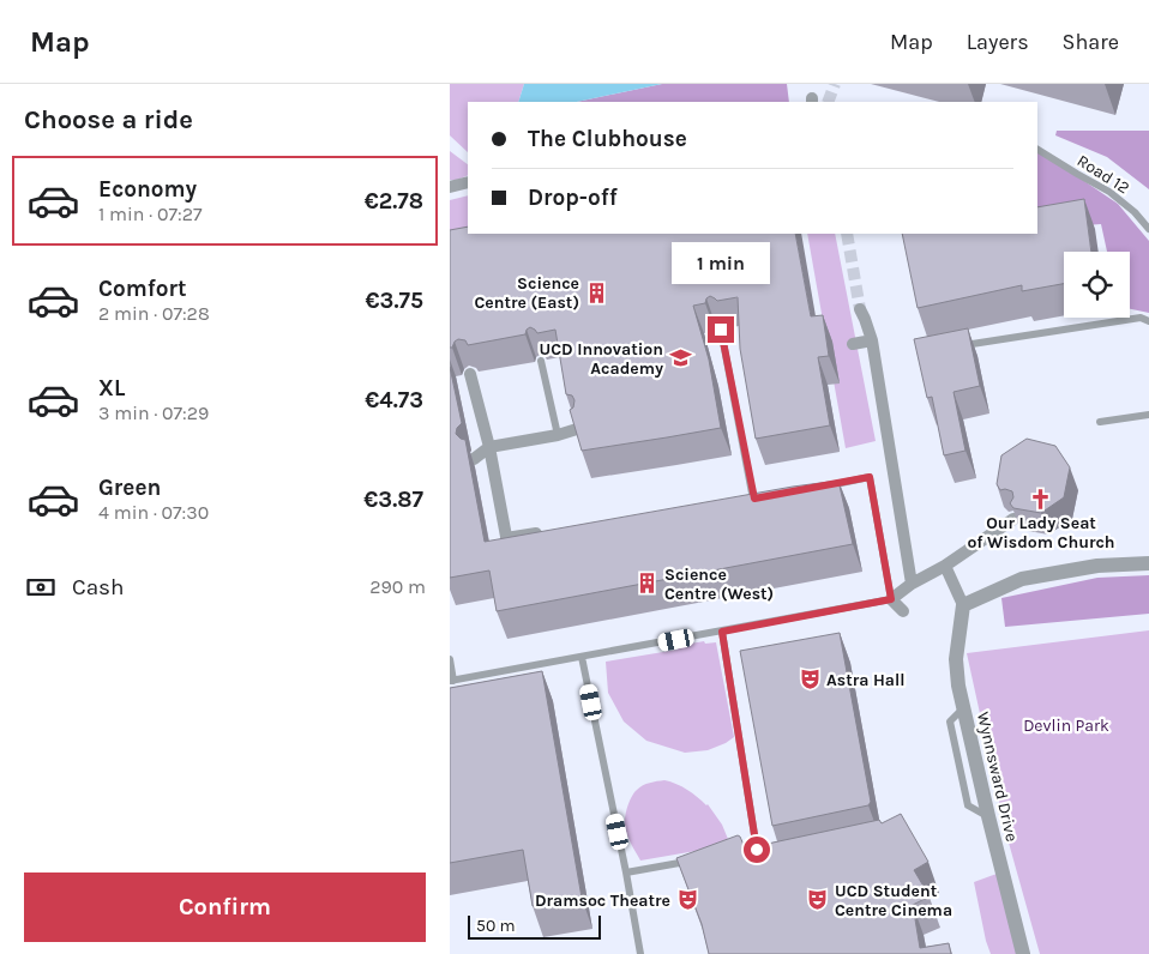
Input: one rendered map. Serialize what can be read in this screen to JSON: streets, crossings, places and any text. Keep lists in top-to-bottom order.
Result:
{
  "streets": {
    "street": ["Wynnsward Drive"],
    "lane": ["Road 12"]
  },
  "parks": ["Devlin Park"],
  "places": {
    "building": ["Science Centre (East)", "Science Centre (West)"],
    "school or university": ["UCD Innovation Academy"],
    "church": ["Our Lady Seat of Wisdom Church"],
    "theatre": ["Astra Hall", "Dramsoc Theatre", "UCD Student Centre Cinema"]
  },
  "scale_bar": "50 m",
  "page": {
    "header": "Map",
    "nav": ["Map", "Layers", "Share"],
    "heading": "Choose a ride",
    "banner": ["The Clubhouse", "Drop-off"],
    "list": [
      {
        "name": "Economy",
        "note": "1 min · 07:27",
        "value": "€2.78"
      },
      {
        "name": "Comfort",
        "note": "2 min · 07:28",
        "value": "€3.75"
      },
      {
        "name": "XL",
        "note": "3 min · 07:29",
        "value": "€4.73"
      },
      {
        "name": "Green",
        "note": "4 min · 07:30",
        "value": "€3.87"
      }
    ],
    "bubble": "1 min",
    "pay": ["Cash", "290 m"],
    "buttons": "Confirm",
    "scale": "50 m"
  }
}
